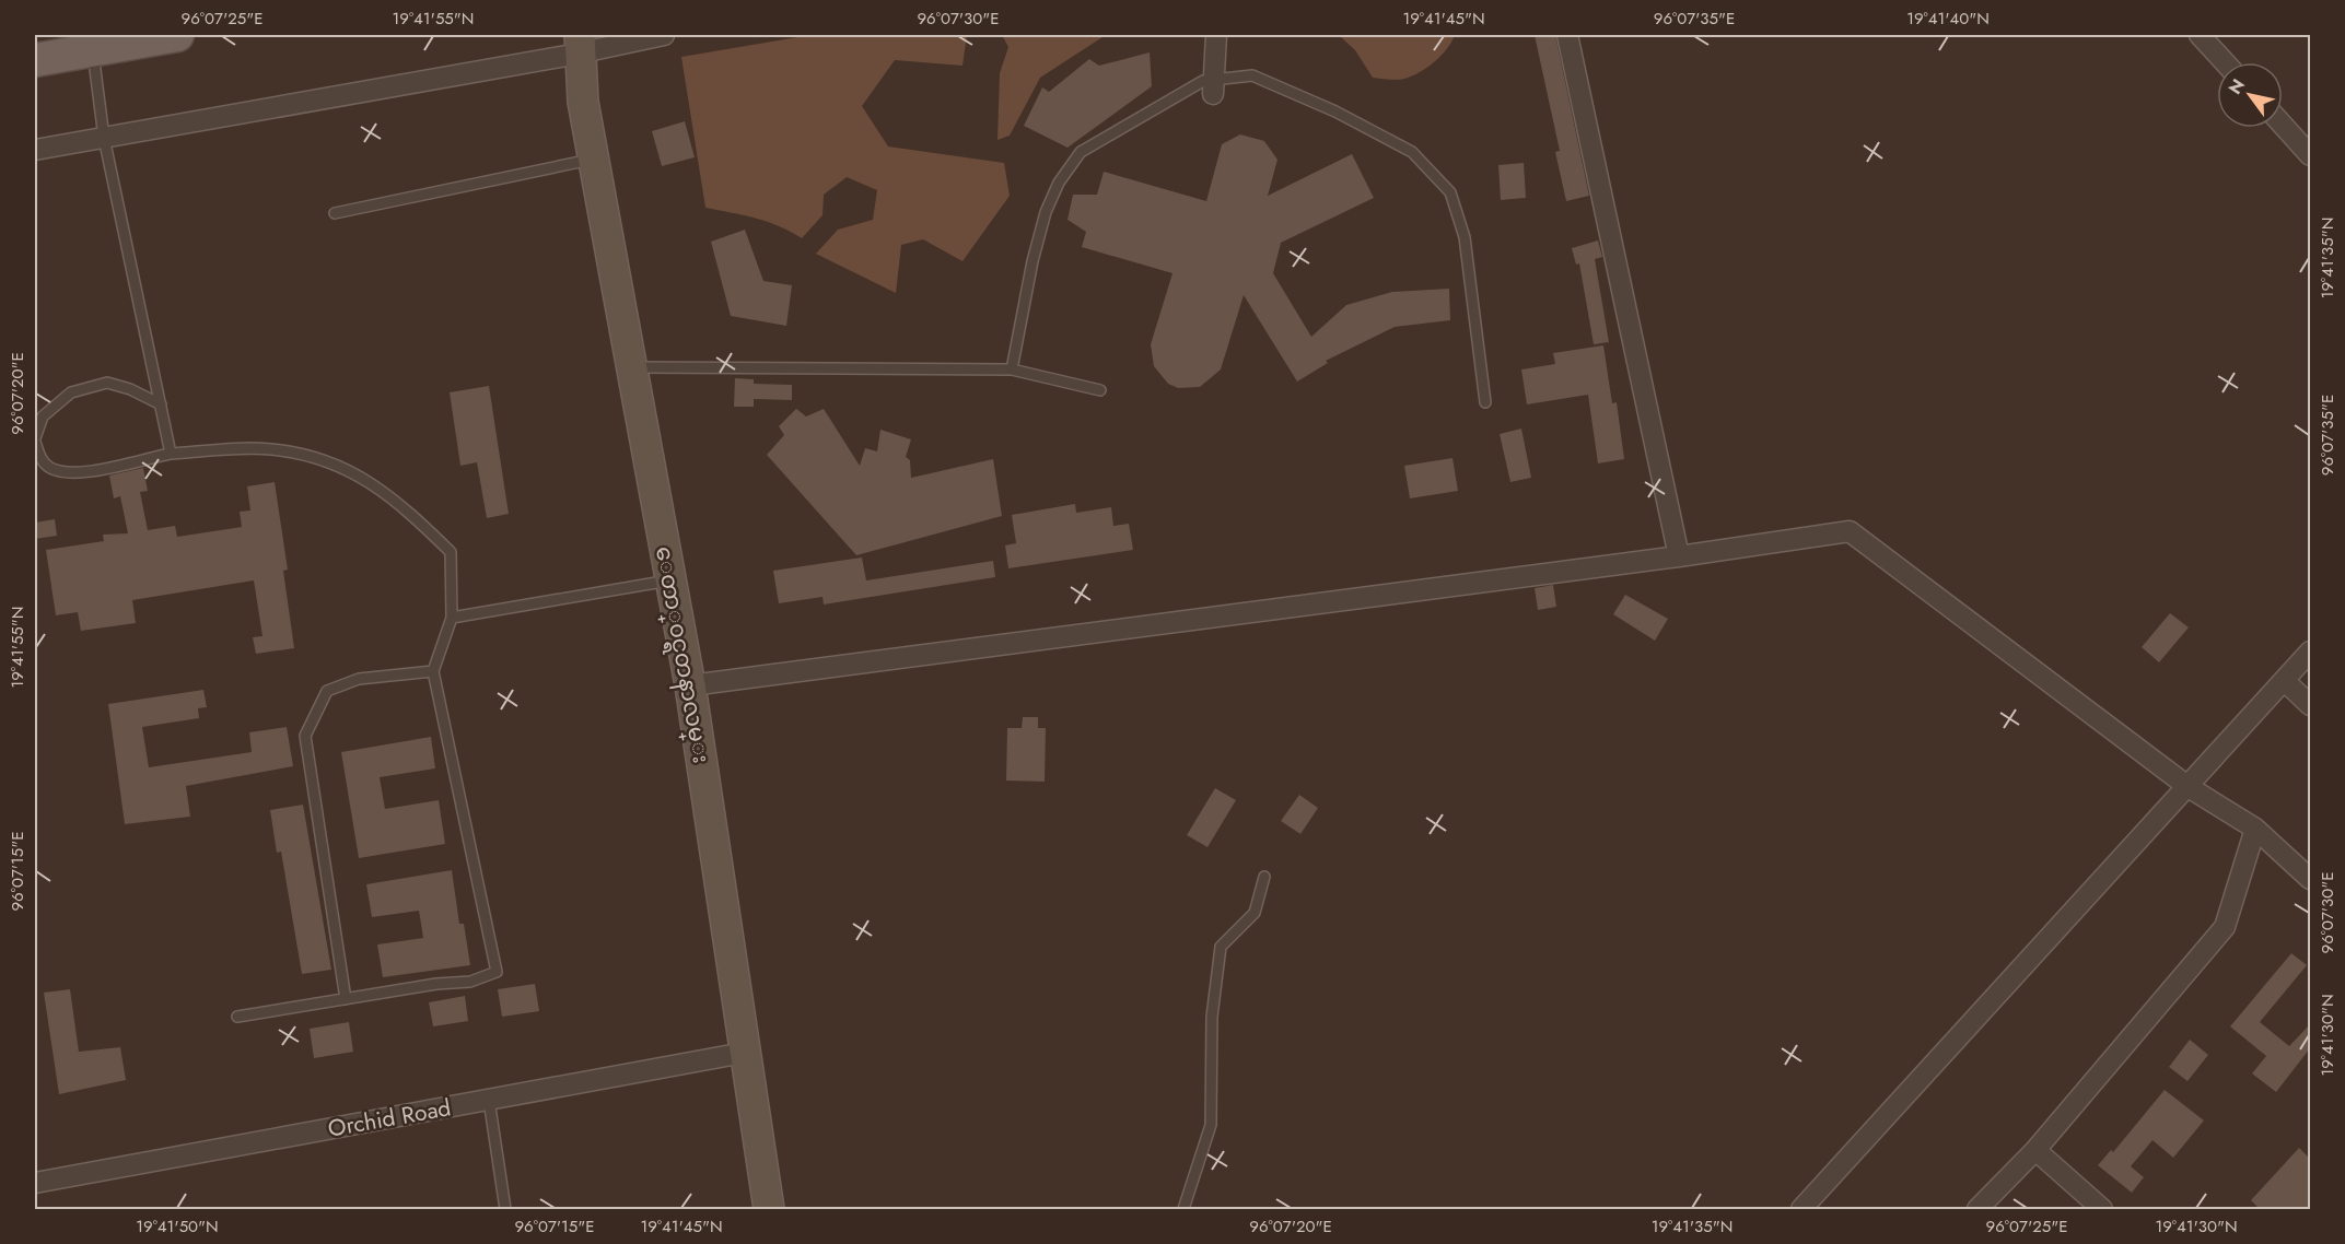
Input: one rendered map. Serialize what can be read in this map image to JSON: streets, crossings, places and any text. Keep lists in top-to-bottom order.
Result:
{
  "streets": {
    "main road": ["ေတာ္၀င္ရတနာလမ္း"],
    "street": ["Orchid Road"]
  },
  "crossings": [
    ["ေတာ္၀င္ရတနာလမ္း", "Orchid Road"]
  ],
  "north": "top left",
  "coordinates": [
    "96°07'25\"E",
    "19°41'55\"N",
    "96°07'30\"E",
    "19°41'45\"N",
    "96°07'35\"E",
    "19°41'40\"N",
    "19°41'35\"N",
    "96°07'20\"E",
    "96°07'15\"E",
    "19°41'30\"N",
    "19°41'50\"N"
  ]
}
